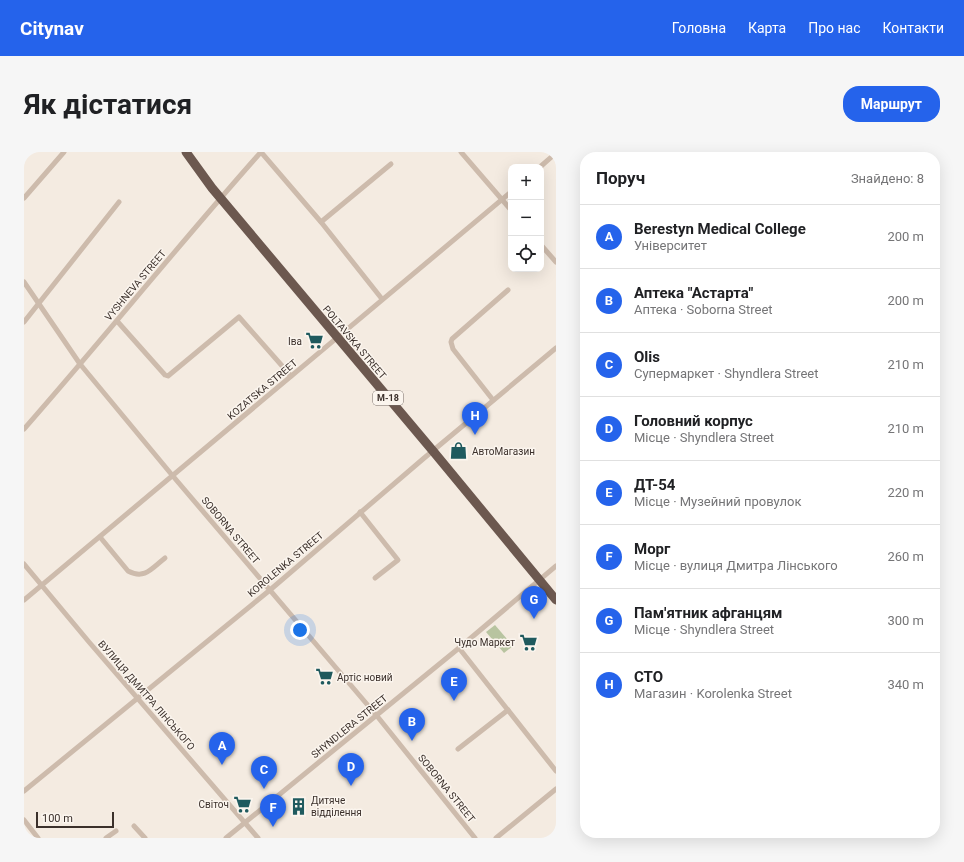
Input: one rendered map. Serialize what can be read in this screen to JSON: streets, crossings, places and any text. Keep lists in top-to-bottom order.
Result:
{
  "streets": {
    "highway": ["POLTAVSKA STREET", "М-18"],
    "street": [
      "VYSHNEVA STREET",
      "KOZATSKA STREET",
      "SOBORNA STREET",
      "KOROLENKA STREET",
      "ВУЛИЦЯ ДМИТРА ЛІНСЬКОГО",
      "SHYNDLERA STREET"
    ]
  },
  "crossings": [
    ["VYSHNEVA STREET", "POLTAVSKA STREET"],
    ["VYSHNEVA STREET", "SOBORNA STREET"],
    ["POLTAVSKA STREET", "KOZATSKA STREET"],
    ["POLTAVSKA STREET", "KOROLENKA STREET"],
    ["POLTAVSKA STREET", "SHYNDLERA STREET"],
    ["KOZATSKA STREET", "SOBORNA STREET"],
    ["KOZATSKA STREET", "ВУЛИЦЯ ДМИТРА ЛІНСЬКОГО"],
    ["SOBORNA STREET", "KOROLENKA STREET"],
    ["SOBORNA STREET", "SHYNDLERA STREET"],
    ["KOROLENKA STREET", "ВУЛИЦЯ ДМИТРА ЛІНСЬКОГО"],
    ["ВУЛИЦЯ ДМИТРА ЛІНСЬКОГО", "SHYNDLERA STREET"]
  ],
  "places": {
    "supermarket": [
      "Іва",
      "Чудо Маркет",
      "Артіс новий",
      "Світоч"
    ],
    "shop": ["АвтоМагазин"],
    "building": ["Дитяче відділення"]
  },
  "scale_bar": "100 m",
  "page": {
    "header": "Citynav",
    "nav": [
      "Головна",
      "Карта",
      "Про нас",
      "Контакти"
    ],
    "buttons": "Маршрут",
    "title": "Як дістатися",
    "heading": ["Поруч", "Знайдено: 8"],
    "map_buttons": ["+", "−"],
    "list": [
      {
        "mark": "A",
        "name": "Berestyn Medical College",
        "note": "Університет",
        "value": "200 m"
      },
      {
        "mark": "B",
        "name": "Аптека \"Астарта\"",
        "note": "Аптека · Soborna Street",
        "value": "200 m"
      },
      {
        "mark": "C",
        "name": "Olis",
        "note": "Супермаркет · Shyndlera Street",
        "value": "210 m"
      },
      {
        "mark": "D",
        "name": "Головний корпус",
        "note": "Місце · Shyndlera Street",
        "value": "210 m"
      },
      {
        "mark": "E",
        "name": "ДТ-54",
        "note": "Місце · Музейний провулок",
        "value": "220 m"
      },
      {
        "mark": "F",
        "name": "Морг",
        "note": "Місце · вулиця Дмитра Лінського",
        "value": "260 m"
      },
      {
        "mark": "G",
        "name": "Пам'ятник афганцям",
        "note": "Місце · Shyndlera Street",
        "value": "300 m"
      },
      {
        "mark": "H",
        "name": "СТО",
        "note": "Магазин · Korolenka Street",
        "value": "340 m"
      }
    ],
    "pins": [
      "H",
      "G",
      "E",
      "B",
      "A",
      "D",
      "C",
      "F"
    ],
    "scale": "100 m"
  }
}
